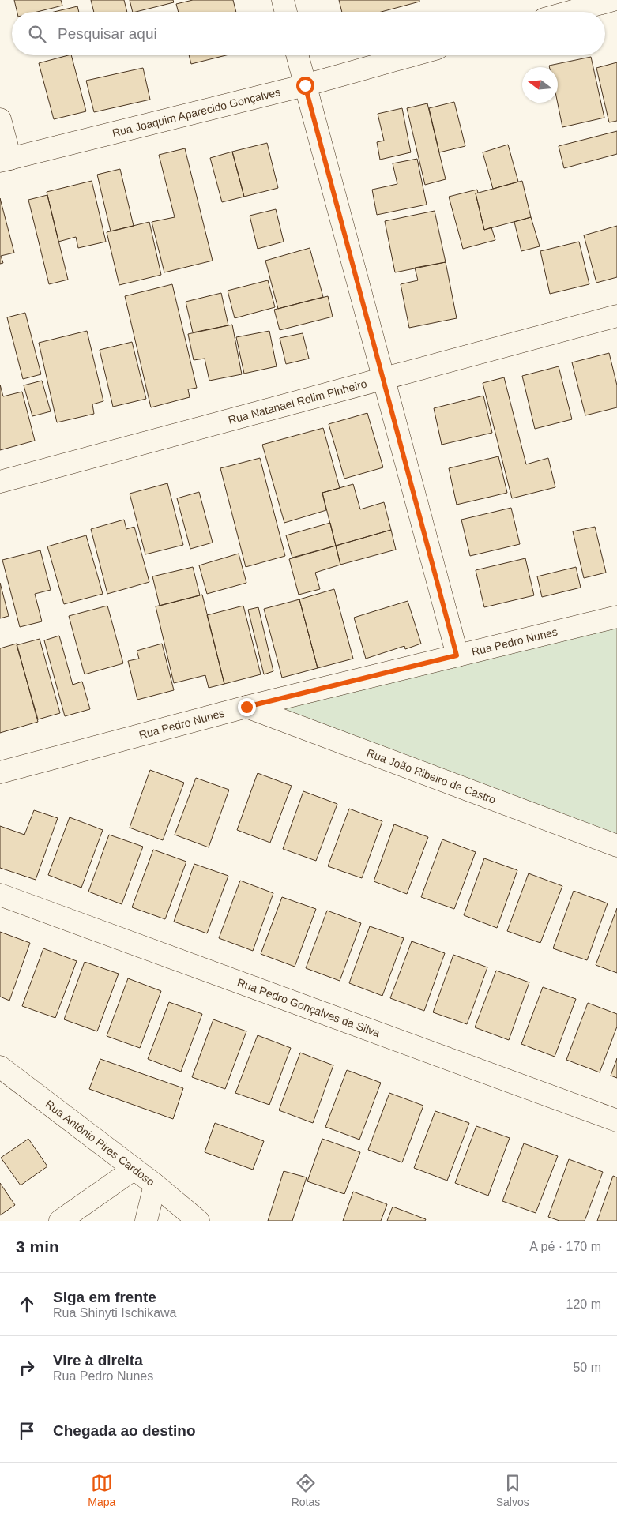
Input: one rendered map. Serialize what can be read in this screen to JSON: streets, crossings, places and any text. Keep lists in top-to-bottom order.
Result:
{
  "streets": {
    "street": [
      "Rua Joaquim Aparecido Gonçalves",
      "Rua Natanael Rolim Pinheiro",
      "Rua Pedro Nunes",
      "Rua João Ribeiro de Castro",
      "Rua Pedro Gonçalves da Silva",
      "Rua Antônio Pires Cardoso"
    ]
  },
  "crossings": [
    ["Rua Pedro Nunes", "Rua João Ribeiro de Castro"]
  ],
  "north": "left",
  "page": {
    "search": "Pesquisar aqui",
    "heading": ["3 min", "A pé · 170 m"],
    "list": [
      ["Siga em frente", "Rua Shinyti Ischikawa", "120 m"],
      ["Vire à direita", "Rua Pedro Nunes", "50 m"],
      "Chegada ao destino"
    ],
    "nav": ["Mapa", "Rotas", "Salvos"]
  }
}
